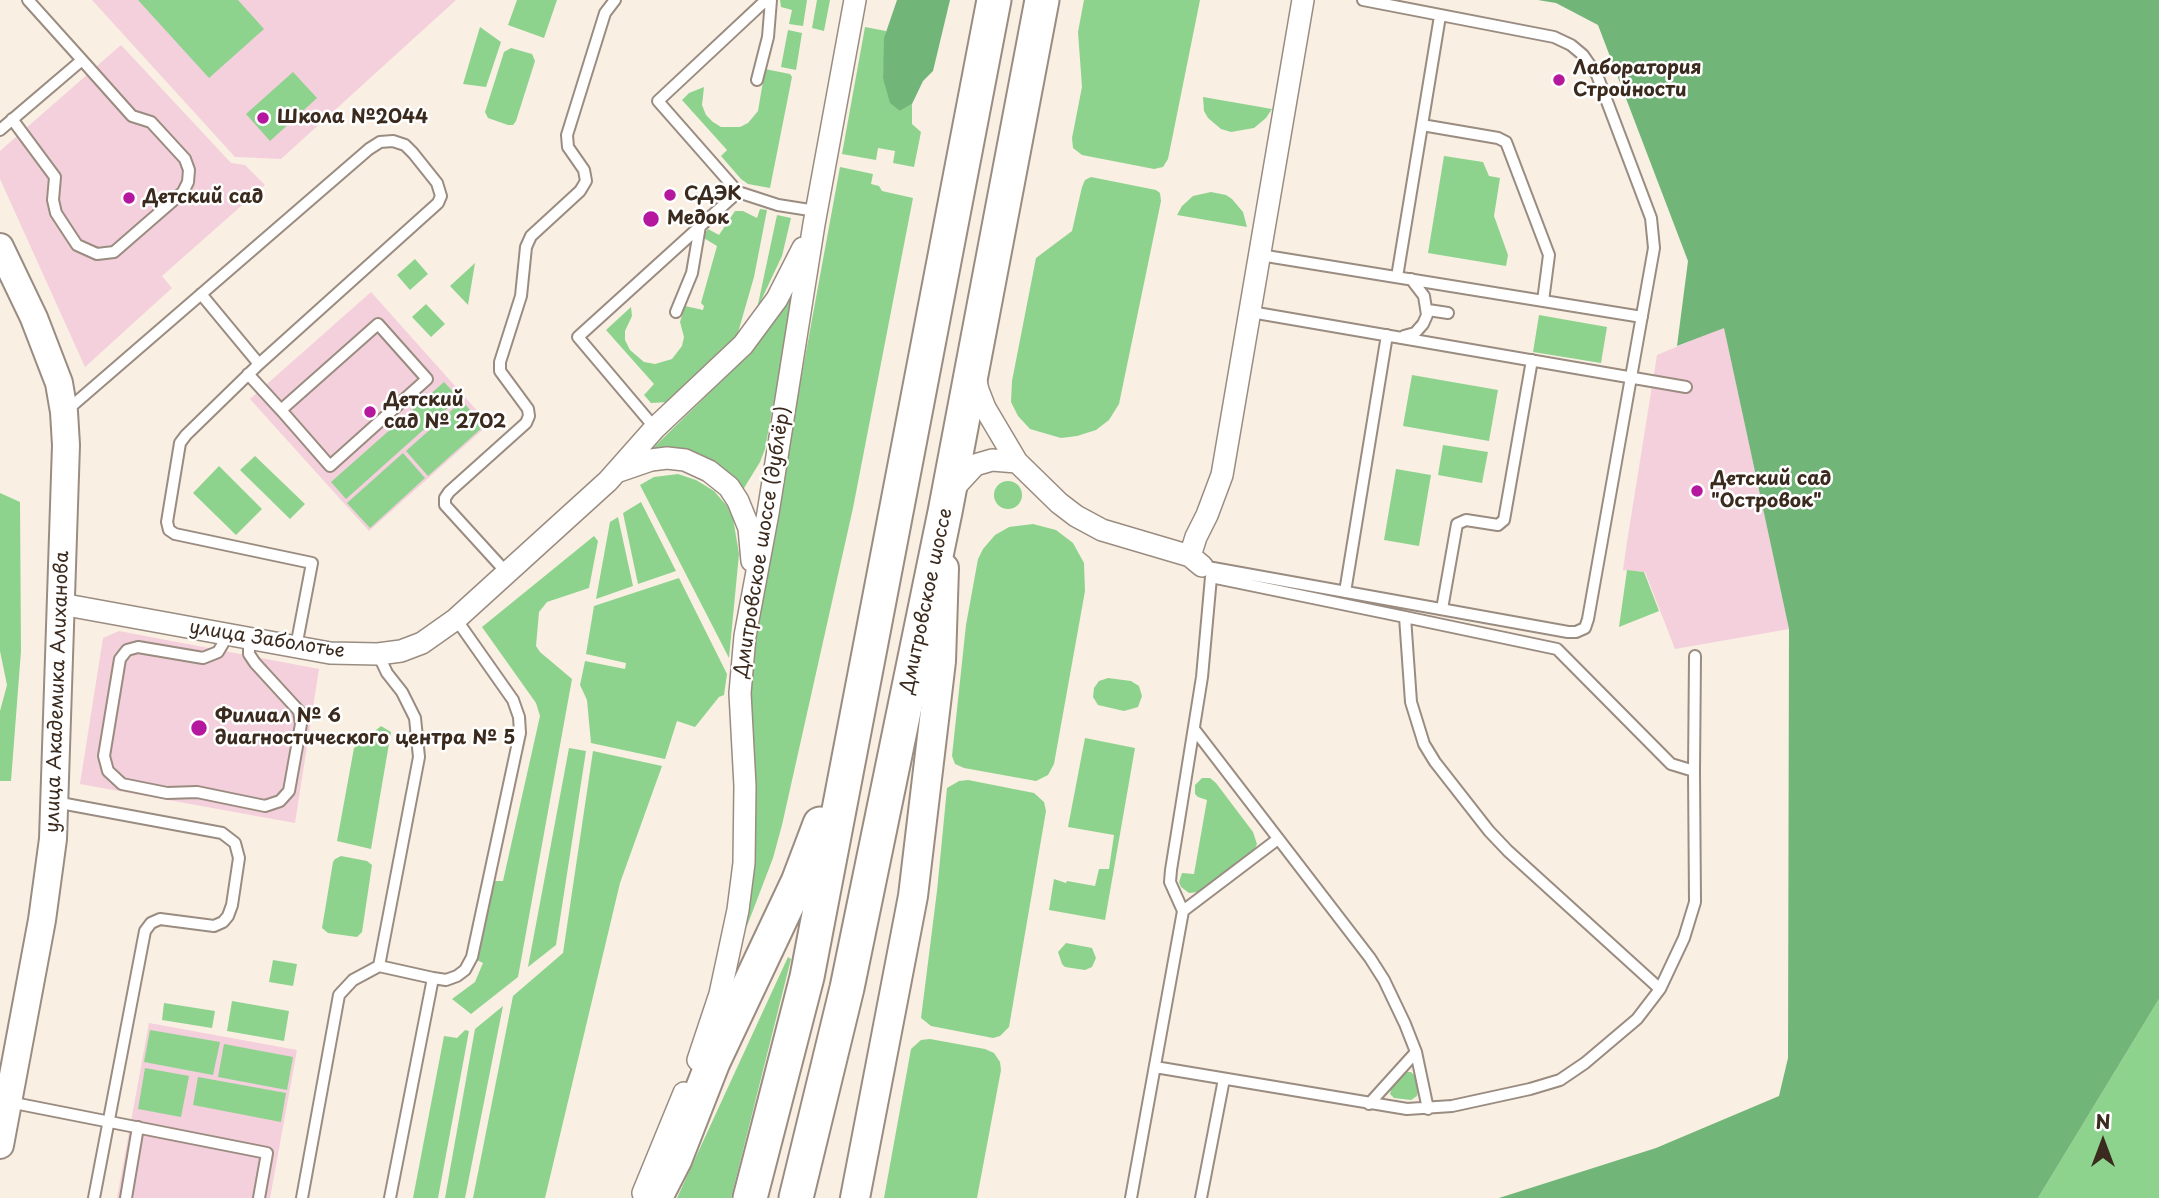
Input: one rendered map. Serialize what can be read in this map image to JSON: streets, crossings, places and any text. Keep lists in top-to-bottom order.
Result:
{
  "streets": {
    "highway": ["Дмитровское шоссе"],
    "street": ["Дмитровское шоссе (дублёр)", "улица Заболотье", "улица Академика Алиханова"]
  },
  "crossings": [
    ["Дмитровское шоссе (дублёр)", "улица Заболотье"],
    ["улица Заболотье", "улица Академика Алиханова"]
  ],
  "places": [
    "Лаборатория Стройности",
    "Школа №2044",
    "СДЭК",
    "Детский сад",
    "Медок",
    "Детский сад № 2702",
    "Детский сад \"Островок\"",
    "Филиал № 6 диагностического центра № 5"
  ],
  "north": "top"
}
